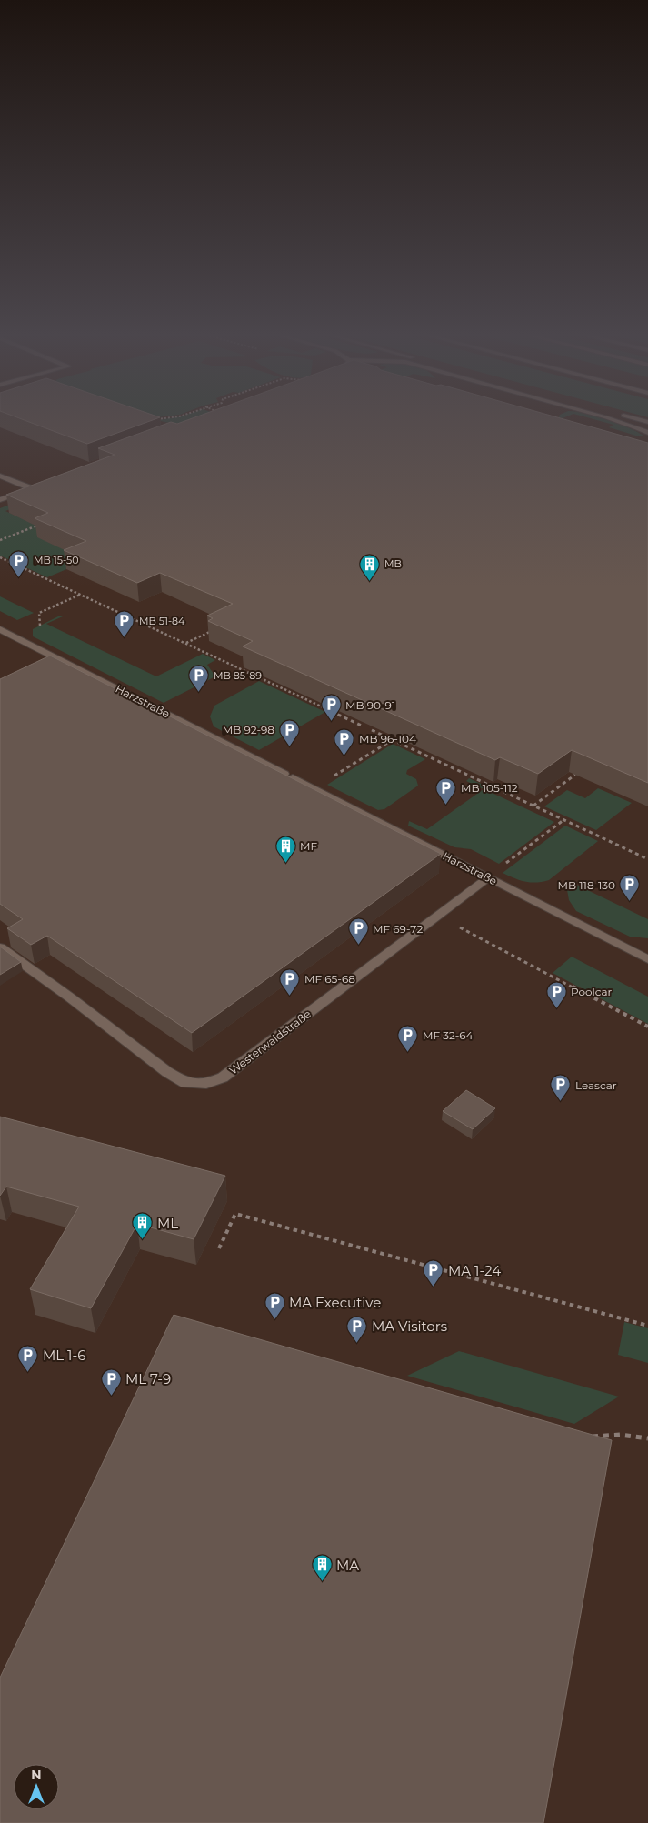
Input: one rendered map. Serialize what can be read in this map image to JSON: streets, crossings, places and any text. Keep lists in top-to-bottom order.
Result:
{
  "streets": {
    "lane": ["Harzstraße", "Westerwaldstraße"]
  },
  "crossings": [
    ["Harzstraße", "Westerwaldstraße"]
  ],
  "places": {
    "parking": [
      "MB 15-50",
      "MB 51-84",
      "MB 85-89",
      "MB 90-91",
      "MB 92-98",
      "MB 96-104",
      "MB 105-112",
      "MB 118-130",
      "MF 69-72",
      "MF 65-68",
      "Poolcar",
      "MF 32-64",
      "Leascar",
      "MA 1-24",
      "MA Executive",
      "MA Visitors",
      "ML 1-6",
      "ML 7-9"
    ],
    "building": [
      "MB",
      "MF",
      "ML",
      "MA"
    ]
  },
  "north": "top"
}
